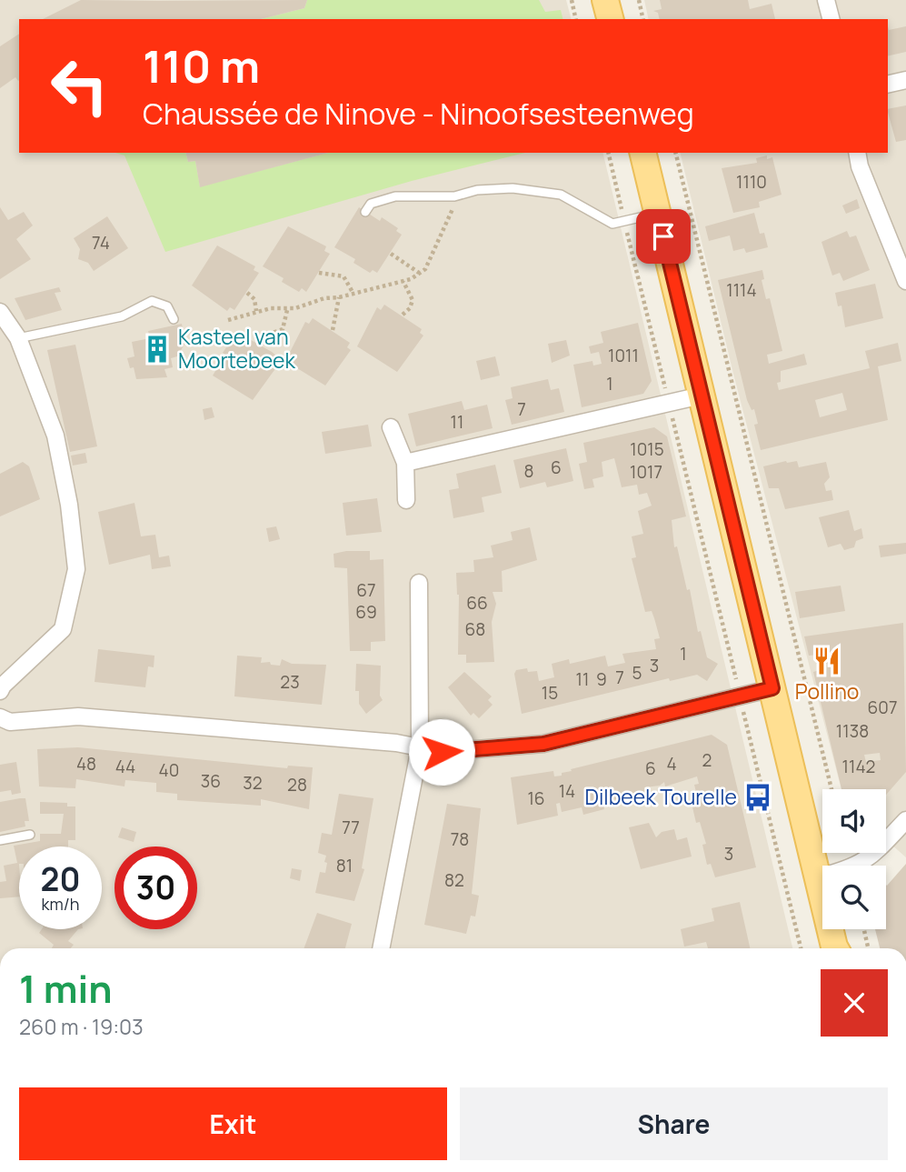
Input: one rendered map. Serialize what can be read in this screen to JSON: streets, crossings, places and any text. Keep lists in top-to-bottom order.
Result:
{
  "places": {
    "building": ["Kasteel van Moortebeek"],
    "restaurant": ["Pollino"],
    "bus stop": ["Dilbeek Tourelle"]
  },
  "house_numbers": [
    "1110",
    "74",
    "1114",
    "1011",
    "1",
    "7",
    "11",
    "1015",
    "6",
    "8",
    "1017",
    "67",
    "66",
    "69",
    "68",
    "1",
    "3",
    "5",
    "7",
    "11",
    "9",
    "23",
    "15",
    "607",
    "1138",
    "2",
    "48",
    "4",
    "44",
    "1142",
    "6",
    "40",
    "36",
    "32",
    "28",
    "14",
    "16",
    "77",
    "78",
    "3",
    "81",
    "82"
  ],
  "page": {
    "turn": ["110 m", "Chaussée de Ninove - Ninoofsesteenweg"],
    "speed": "20 km/h",
    "limit": "30",
    "heading": ["1 min", "260 m · 19:03"],
    "buttons": ["Exit", "Share"]
  }
}
